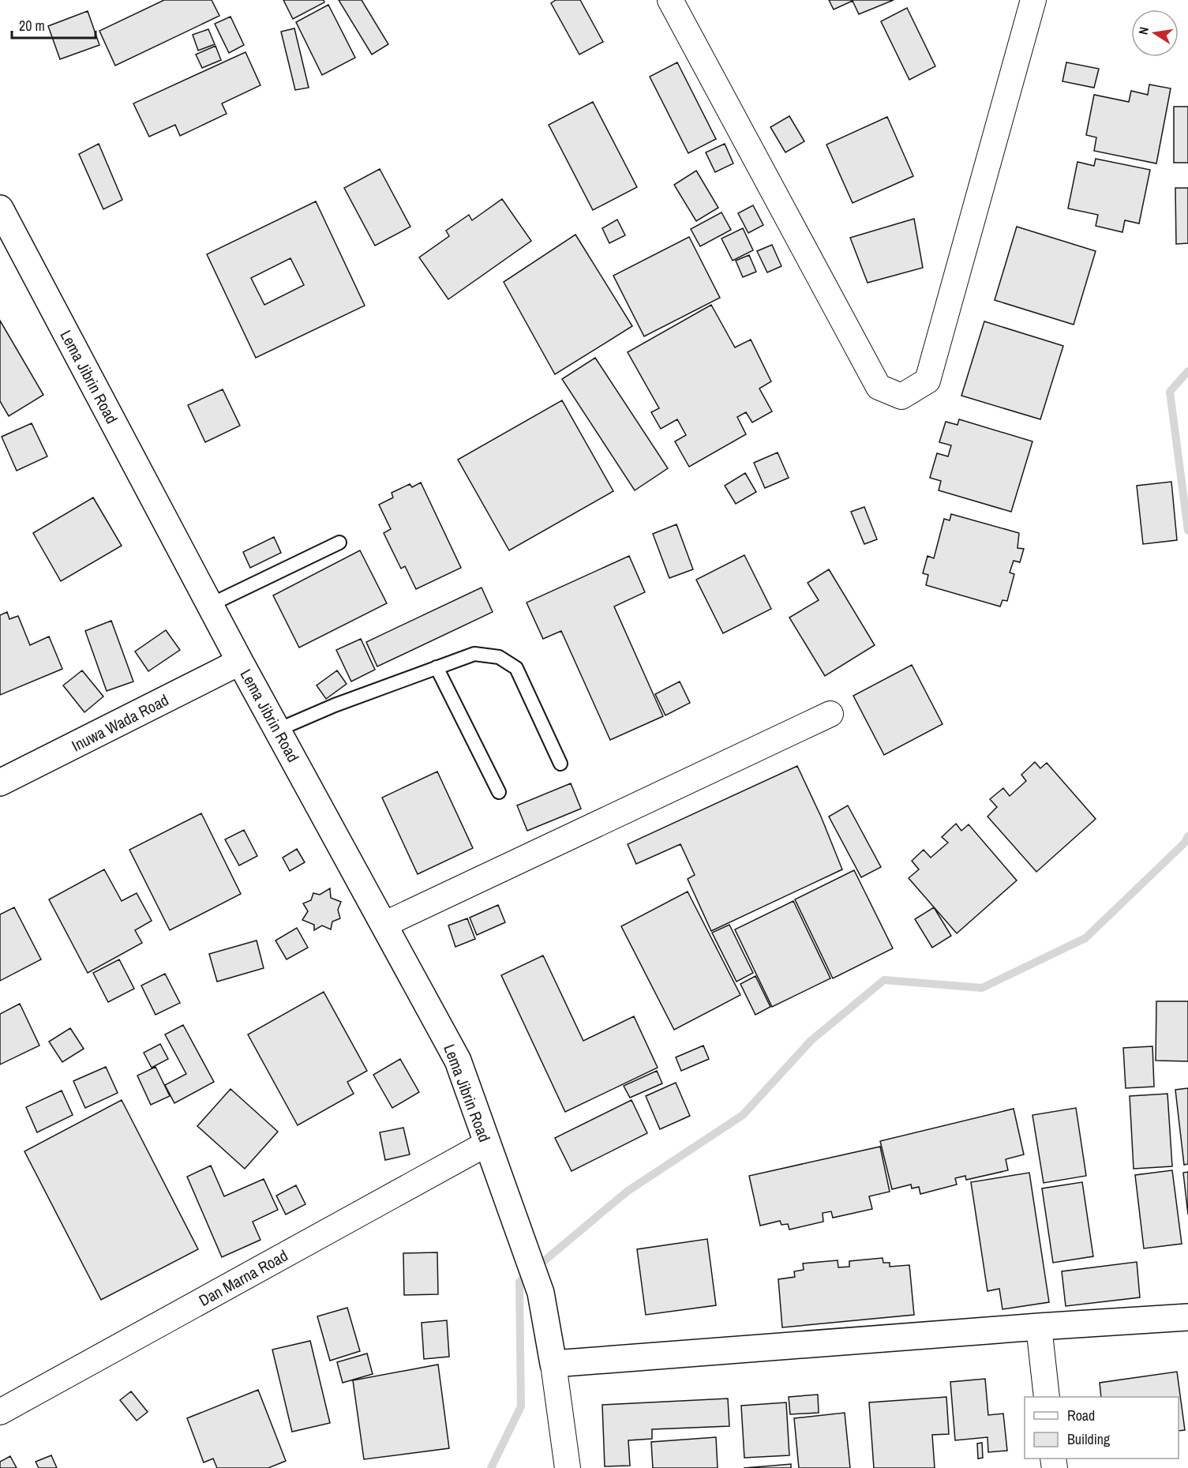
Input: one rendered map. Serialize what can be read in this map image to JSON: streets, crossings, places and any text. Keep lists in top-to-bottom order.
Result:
{
  "streets": {
    "street": ["Lema Jibrin Road", "Inuwa Wada Road", "Dan Marna Road"]
  },
  "crossings": [
    ["Lema Jibrin Road", "Inuwa Wada Road"],
    ["Lema Jibrin Road", "Dan Marna Road"]
  ],
  "legend": ["Road", "Building"],
  "scale_bar": "20 m",
  "north": "left"
}
